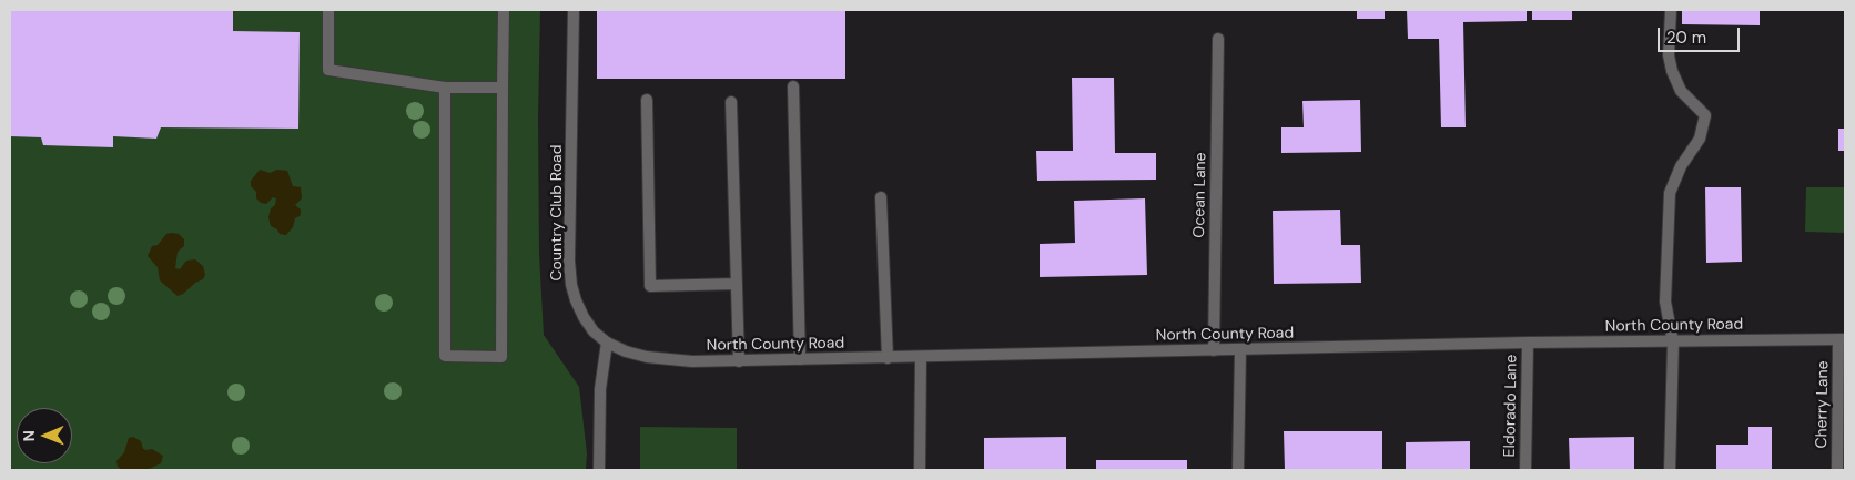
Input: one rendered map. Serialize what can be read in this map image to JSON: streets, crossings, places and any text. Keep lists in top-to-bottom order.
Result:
{
  "streets": {
    "street": [
      "Ocean Lane",
      "Country Club Road",
      "North County Road",
      "Cherry Lane",
      "Eldorado Lane"
    ]
  },
  "crossings": [
    ["Ocean Lane", "North County Road"],
    ["Country Club Road", "North County Road"],
    ["North County Road", "Cherry Lane"],
    ["North County Road", "Eldorado Lane"]
  ],
  "scale_bar": "20 m",
  "north": "left"
}
